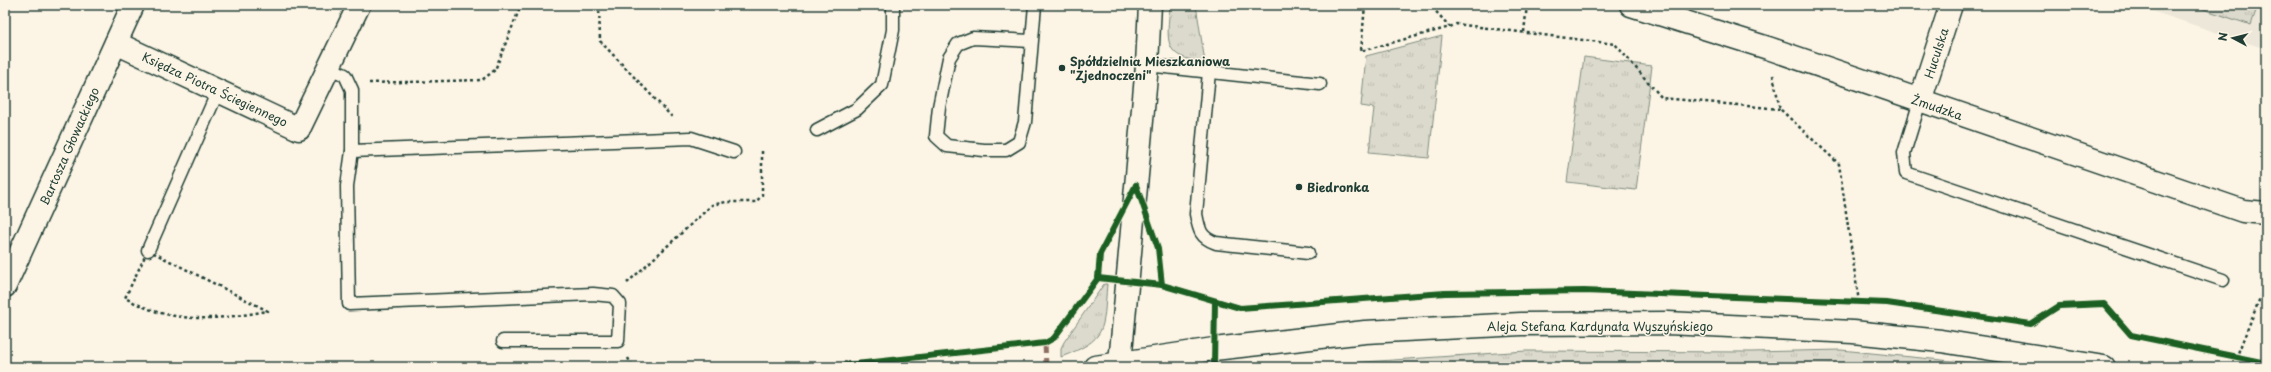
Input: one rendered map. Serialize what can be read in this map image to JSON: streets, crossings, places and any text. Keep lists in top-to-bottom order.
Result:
{
  "streets": {
    "street": [
      "Huculska",
      "Księdza Piotra Ściegiennego",
      "Żmudzka",
      "Bartosza Głowackiego",
      "Aleja Stefana Kardynała Wyszyńskiego"
    ]
  },
  "crossings": [
    ["Huculska", "Żmudzka"],
    ["Księdza Piotra Ściegiennego", "Bartosza Głowackiego"]
  ],
  "places": ["Spółdzielnia Mieszkaniowa \"Zjednoczeni\"", "Biedronka"],
  "north": "left"
}
